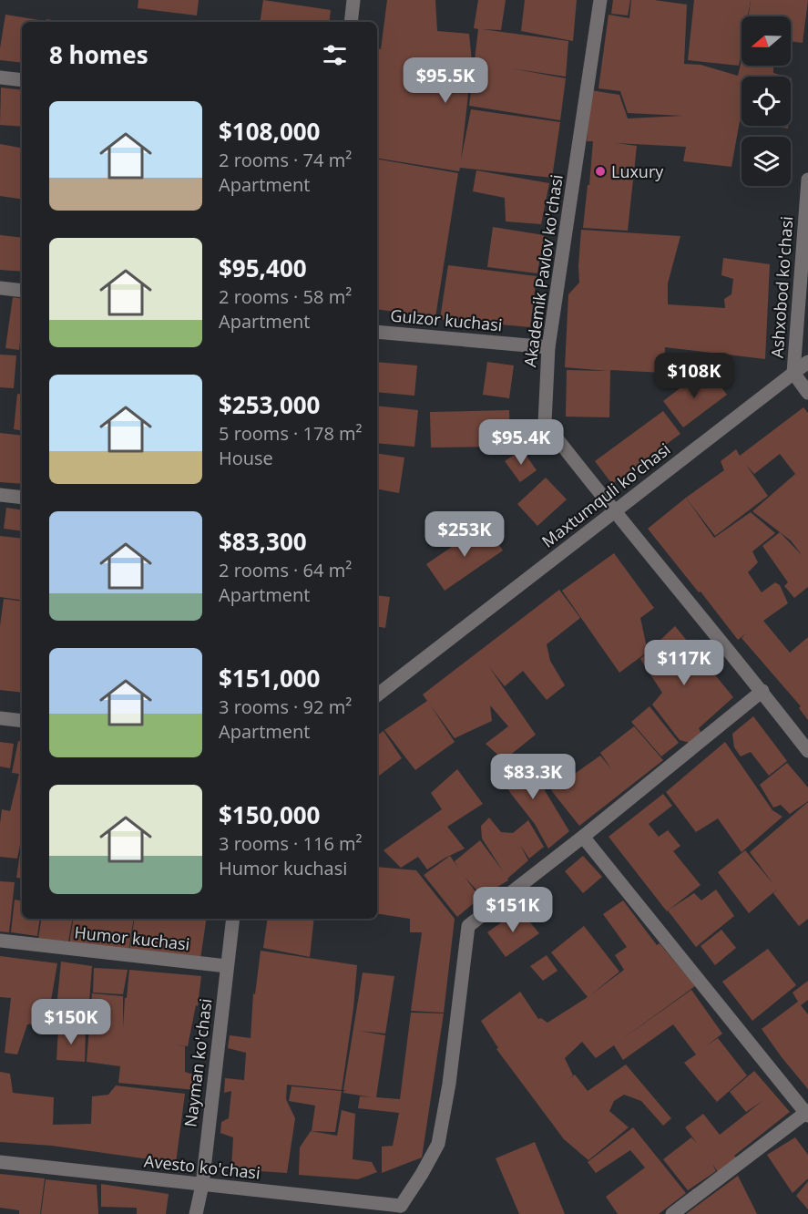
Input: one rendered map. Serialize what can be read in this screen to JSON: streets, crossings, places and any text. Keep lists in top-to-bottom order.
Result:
{
  "streets": {
    "street": [
      "Akademik Pavlov ko'chasi",
      "Ashxobod ko'chasi",
      "Gulzor kuchasi",
      "Maxtumquli ko'chasi",
      "Humor kuchasi",
      "Nayman ko'chasi",
      "Avesto ko'chasi"
    ]
  },
  "crossings": [
    ["Akademik Pavlov ko'chasi", "Gulzor kuchasi"],
    ["Akademik Pavlov ko'chasi", "Maxtumquli ko'chasi"],
    ["Ashxobod ko'chasi", "Maxtumquli ko'chasi"],
    ["Humor kuchasi", "Nayman ko'chasi"],
    ["Nayman ko'chasi", "Avesto ko'chasi"]
  ],
  "places": ["Luxury"],
  "north": "left",
  "page": {
    "heading": "8 homes",
    "price": [
      "$95.5K",
      "$108K",
      "$95.4K",
      "$253K",
      "$117K",
      "$83.3K",
      "$151K",
      "$150K"
    ],
    "list": [
      {
        "name": "$108,000",
        "note": "2 rooms · 74 m² · Apartment"
      },
      {
        "name": "$95,400",
        "note": "2 rooms · 58 m² · Apartment"
      },
      {
        "name": "$253,000",
        "note": "5 rooms · 178 m² · House"
      },
      {
        "name": "$83,300",
        "note": "2 rooms · 64 m² · Apartment"
      },
      {
        "name": "$151,000",
        "note": "3 rooms · 92 m² · Apartment"
      },
      {
        "name": "$150,000",
        "note": "3 rooms · 116 m² · Humor kuchasi"
      }
    ]
  }
}
